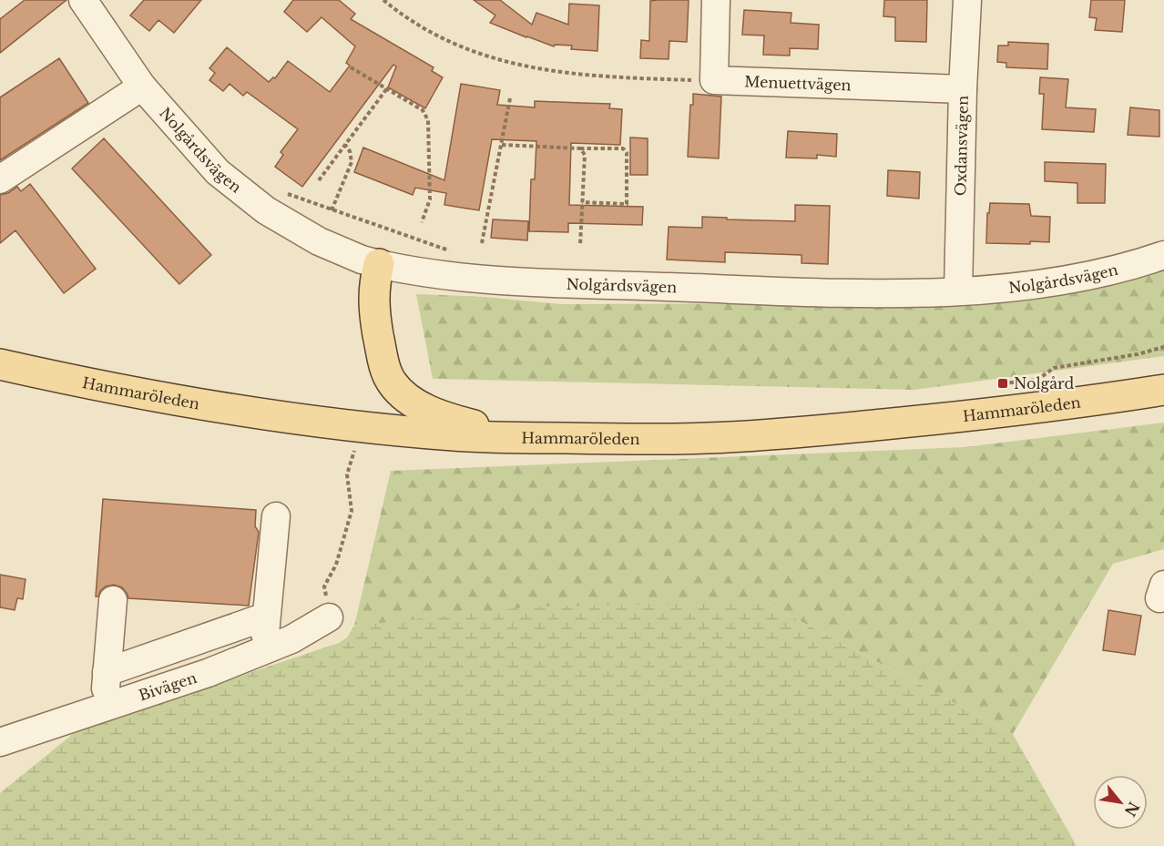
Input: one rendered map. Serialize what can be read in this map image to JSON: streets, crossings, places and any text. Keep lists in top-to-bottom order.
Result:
{
  "streets": {
    "main road": ["Hammaröleden"],
    "street": [
      "Menuettvägen",
      "Oxdansvägen",
      "Nolgårdsvägen",
      "Bivägen"
    ]
  },
  "crossings": [
    ["Menuettvägen", "Oxdansvägen"],
    ["Oxdansvägen", "Nolgårdsvägen"]
  ],
  "places": {
    "transit": ["Nolgård"]
  },
  "north": "bottom right"
}
